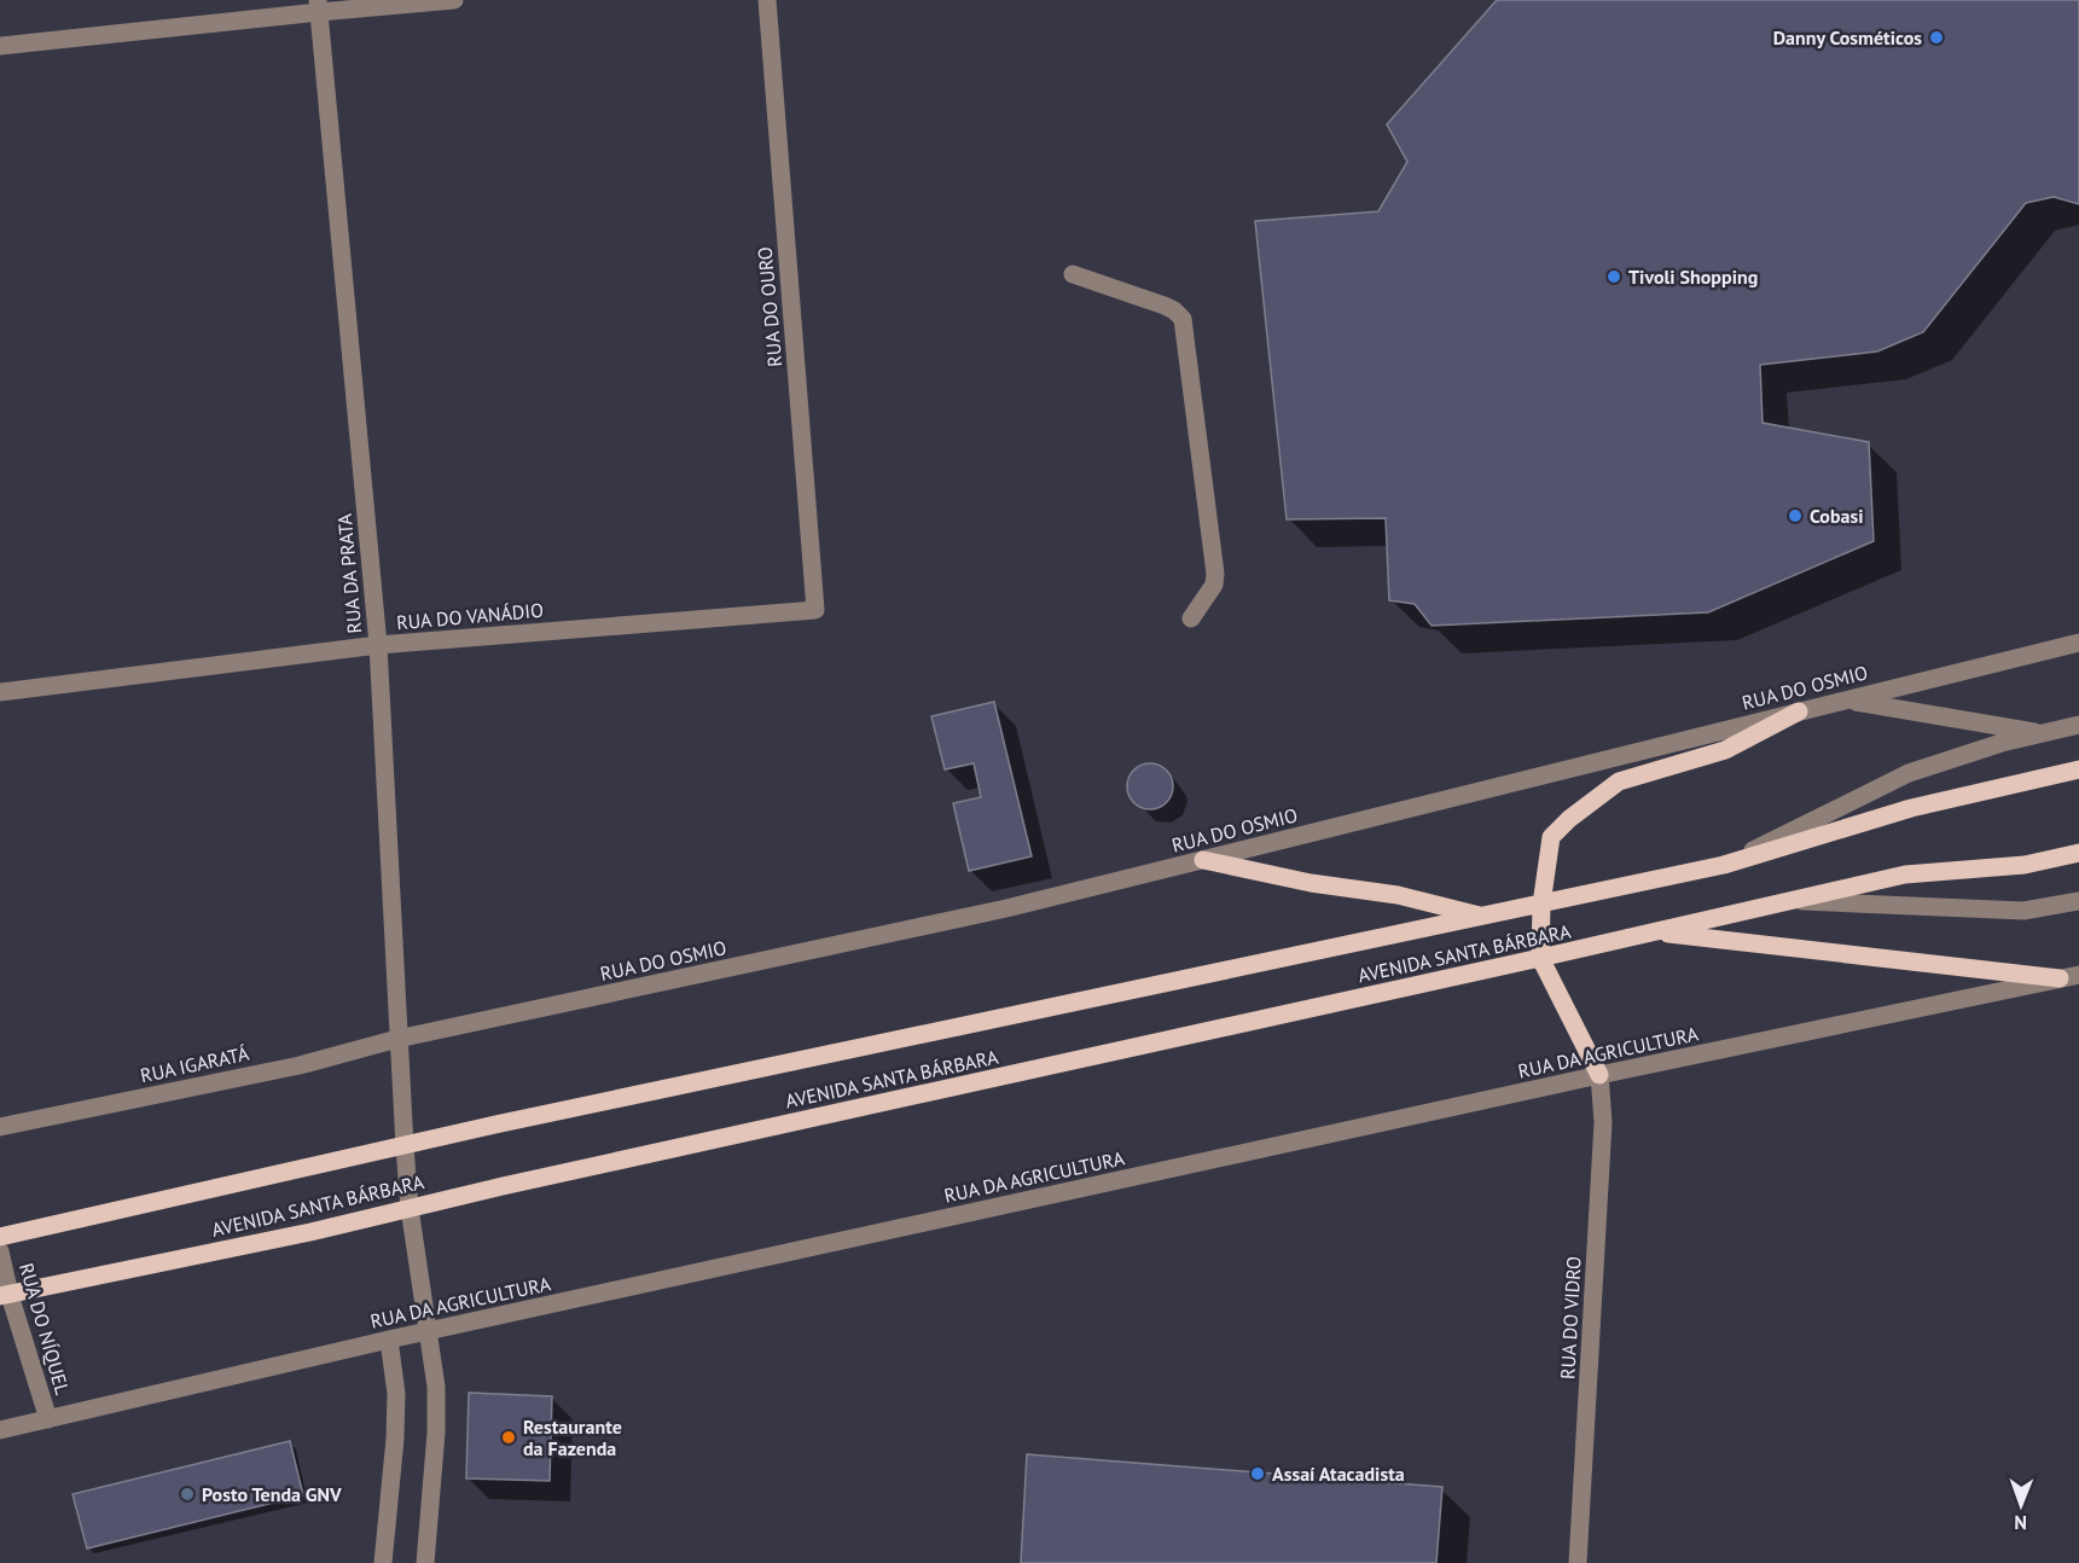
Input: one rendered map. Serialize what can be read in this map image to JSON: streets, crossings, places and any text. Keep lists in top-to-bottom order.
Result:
{
  "streets": {
    "main road": ["AVENIDA SANTA BÁRBARA"],
    "street": [
      "RUA DO OURO",
      "RUA DA PRATA",
      "RUA DO VANÁDIO",
      "RUA DO OSMIO",
      "RUA DA AGRICULTURA",
      "RUA IGARATÁ",
      "RUA DO VIDRO",
      "RUA DO NÍQUEL"
    ]
  },
  "crossings": [
    ["RUA DO OURO", "RUA DO VANÁDIO"],
    ["RUA DA PRATA", "RUA DO VANÁDIO"],
    ["RUA DA PRATA", "RUA DO OSMIO"],
    ["RUA DA PRATA", "AVENIDA SANTA BÁRBARA"],
    ["RUA DA PRATA", "RUA DA AGRICULTURA"],
    ["RUA DA PRATA", "RUA IGARATÁ"],
    ["RUA DO OSMIO", "AVENIDA SANTA BÁRBARA"],
    ["RUA DO OSMIO", "RUA IGARATÁ"],
    ["AVENIDA SANTA BÁRBARA", "RUA DO NÍQUEL"],
    ["RUA DA AGRICULTURA", "RUA DO VIDRO"],
    ["RUA DA AGRICULTURA", "RUA DO NÍQUEL"]
  ],
  "places": [
    "Danny Cosméticos",
    "Tivoli Shopping",
    "Cobasi",
    "Restaurante da Fazenda",
    "Assaí Atacadista",
    "Posto Tenda GNV"
  ],
  "north": "bottom"
}
